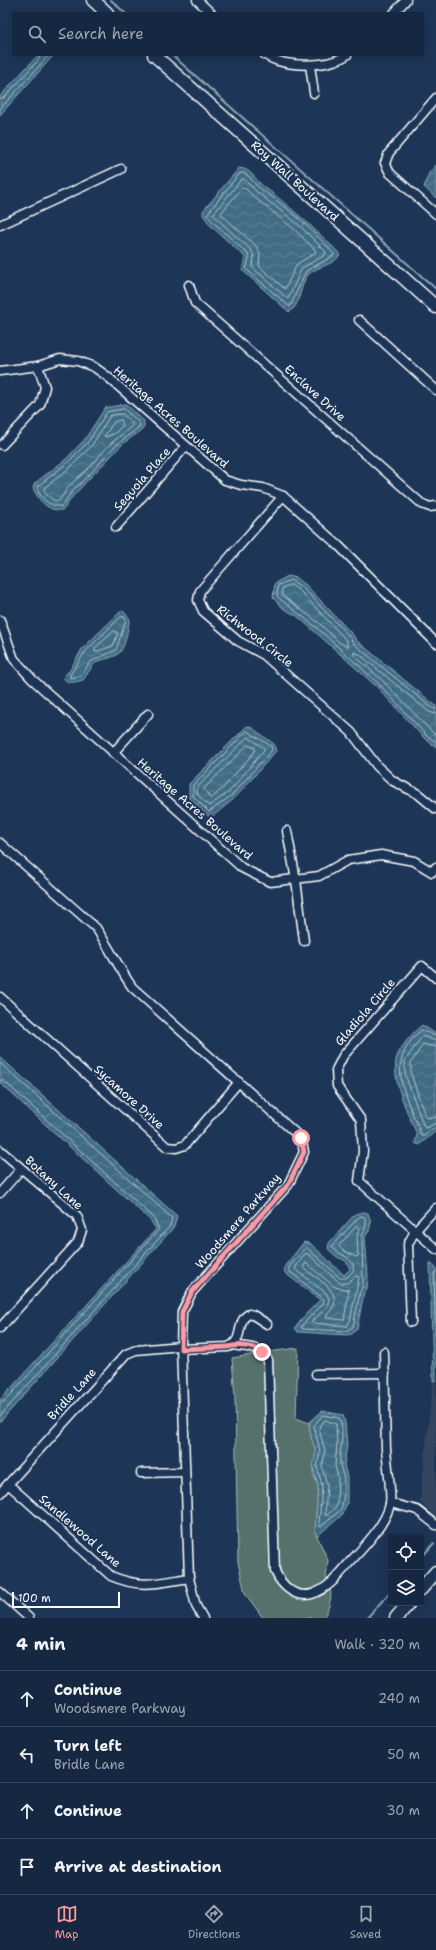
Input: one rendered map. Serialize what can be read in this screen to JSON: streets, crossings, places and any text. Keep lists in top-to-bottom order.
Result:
{
  "streets": {
    "street": [
      "Roy Wall Boulevard",
      "Enclave Drive",
      "Heritage Acres Boulevard",
      "Sequoia Place",
      "Richwood Circle",
      "Gladiola Circle",
      "Sycamore Drive",
      "Botany Lane",
      "Woodsmere Parkway",
      "Bridle Lane",
      "Sandlewood Lane"
    ]
  },
  "crossings": [
    ["Heritage Acres Boulevard", "Sequoia Place"],
    ["Heritage Acres Boulevard", "Richwood Circle"],
    ["Sycamore Drive", "Woodsmere Parkway"],
    ["Woodsmere Parkway", "Bridle Lane"],
    ["Woodsmere Parkway", "Sandlewood Lane"],
    ["Bridle Lane", "Sandlewood Lane"]
  ],
  "scale_bar": "100 m",
  "page": {
    "search": "Search here",
    "scale": "100 m",
    "heading": ["4 min", "Walk · 320 m"],
    "list": [
      ["Continue", "Woodsmere Parkway", "240 m"],
      ["Turn left", "Bridle Lane", "50 m"],
      ["Continue", "30 m"],
      "Arrive at destination"
    ],
    "nav": ["Map", "Directions", "Saved"]
  }
}
